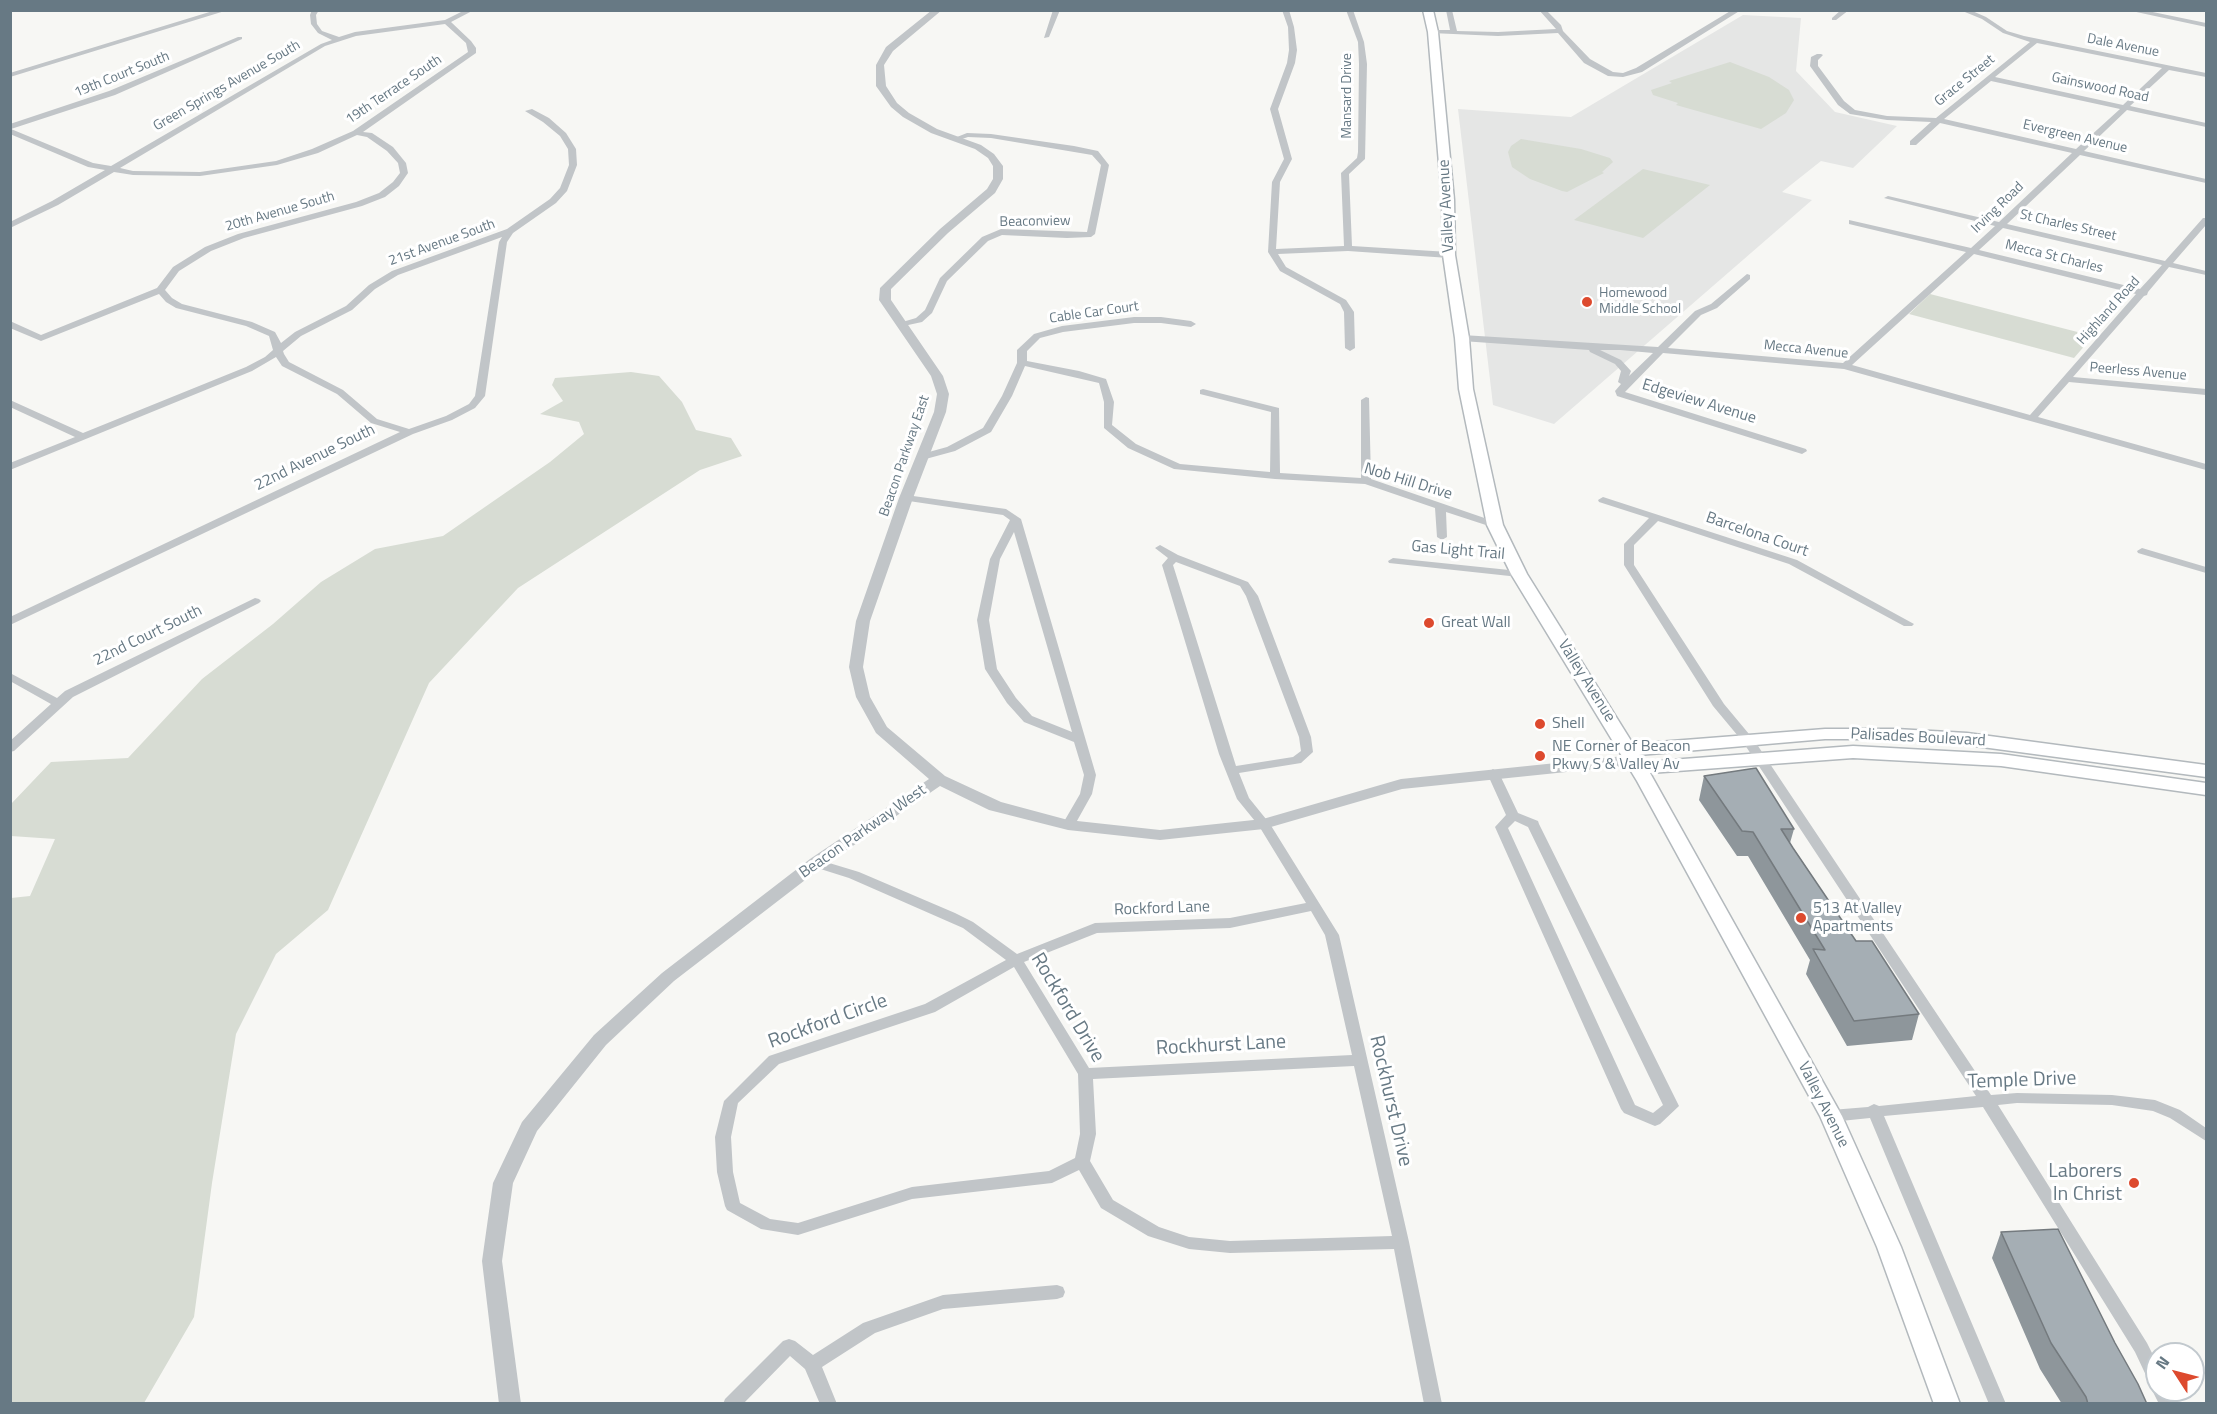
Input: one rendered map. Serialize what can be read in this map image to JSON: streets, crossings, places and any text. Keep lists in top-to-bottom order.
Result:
{
  "streets": {
    "main road": ["Valley Avenue", "Palisades Boulevard"],
    "street": [
      "Dale Avenue",
      "19th Court South",
      "Grace Street",
      "Green Springs Avenue South",
      "Gainswood Road",
      "19th Terrace South",
      "Mansard Drive",
      "Evergreen Avenue",
      "Irving Road",
      "20th Avenue South",
      "Beaconview",
      "St Charles Street",
      "21st Avenue South",
      "Mecca St Charles",
      "Highland Road",
      "Cable Car Court",
      "Mecca Avenue",
      "Peerless Avenue",
      "Edgeview Avenue",
      "Beacon Parkway East",
      "22nd Avenue South",
      "Nob Hill Drive",
      "Barcelona Court",
      "Gas Light Trail",
      "22nd Court South",
      "Beacon Parkway West",
      "Rockford Lane",
      "Rockford Drive",
      "Rockford Circle",
      "Rockhurst Lane",
      "Temple Drive",
      "Rockhurst Drive"
    ]
  },
  "crossings": [
    ["Dale Avenue", "Grace Street"],
    ["Dale Avenue", "Irving Road"],
    ["19th Court South", "19th Terrace South"],
    ["Grace Street", "Gainswood Road"],
    ["Grace Street", "Evergreen Avenue"],
    ["Green Springs Avenue South", "19th Terrace South"],
    ["Gainswood Road", "Irving Road"],
    ["19th Terrace South", "20th Avenue South"],
    ["Evergreen Avenue", "Irving Road"],
    ["Valley Avenue", "Mecca Avenue"],
    ["Valley Avenue", "Nob Hill Drive"],
    ["Valley Avenue", "Gas Light Trail"],
    ["Valley Avenue", "Palisades Boulevard"],
    ["Valley Avenue", "Beacon Parkway West"],
    ["Valley Avenue", "Temple Drive"],
    ["Irving Road", "St Charles Street"],
    ["Irving Road", "Mecca St Charles"],
    ["Irving Road", "Mecca Avenue"],
    ["Beaconview", "Beacon Parkway East"],
    ["St Charles Street", "Highland Road"],
    ["21st Avenue South", "22nd Avenue South"],
    ["Mecca St Charles", "Highland Road"],
    ["Highland Road", "Mecca Avenue"],
    ["Highland Road", "Peerless Avenue"],
    ["Cable Car Court", "Beacon Parkway East"],
    ["Cable Car Court", "Nob Hill Drive"],
    ["Mecca Avenue", "Edgeview Avenue"],
    ["Beacon Parkway East", "Beacon Parkway West"],
    ["Palisades Boulevard", "Beacon Parkway West"],
    ["Beacon Parkway West", "Rockford Drive"],
    ["Beacon Parkway West", "Rockhurst Drive"],
    ["Rockford Lane", "Rockford Drive"],
    ["Rockford Lane", "Rockford Circle"],
    ["Rockford Lane", "Rockhurst Drive"],
    ["Rockford Drive", "Rockford Circle"],
    ["Rockford Drive", "Rockhurst Lane"],
    ["Rockhurst Lane", "Rockhurst Drive"]
  ],
  "places": [
    "Homewood Middle School",
    "Great Wall",
    "Shell",
    "NE Corner of Beacon Pkwy S & Valley Av",
    "513 At Valley Apartments",
    "Laborers In Christ"
  ],
  "north": "top left"
}
